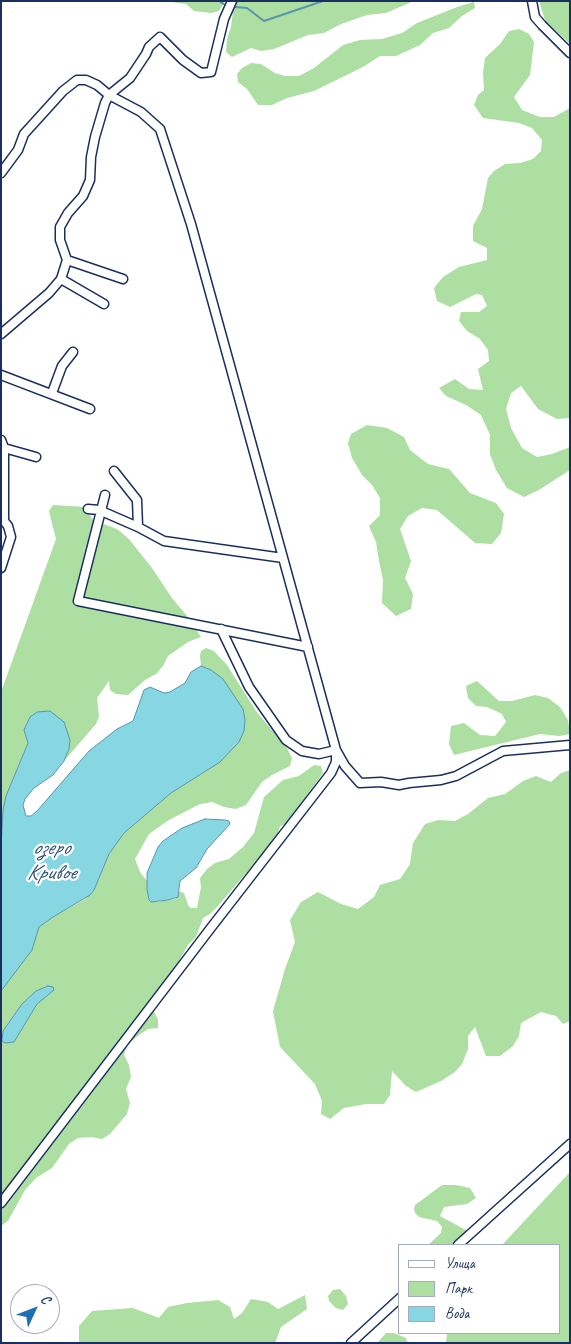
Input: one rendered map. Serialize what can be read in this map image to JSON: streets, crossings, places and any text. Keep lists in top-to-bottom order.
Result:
{
  "water": ["озеро Кривое"],
  "legend": ["Улица", "Парк", "Вода"],
  "north": "top right"
}
